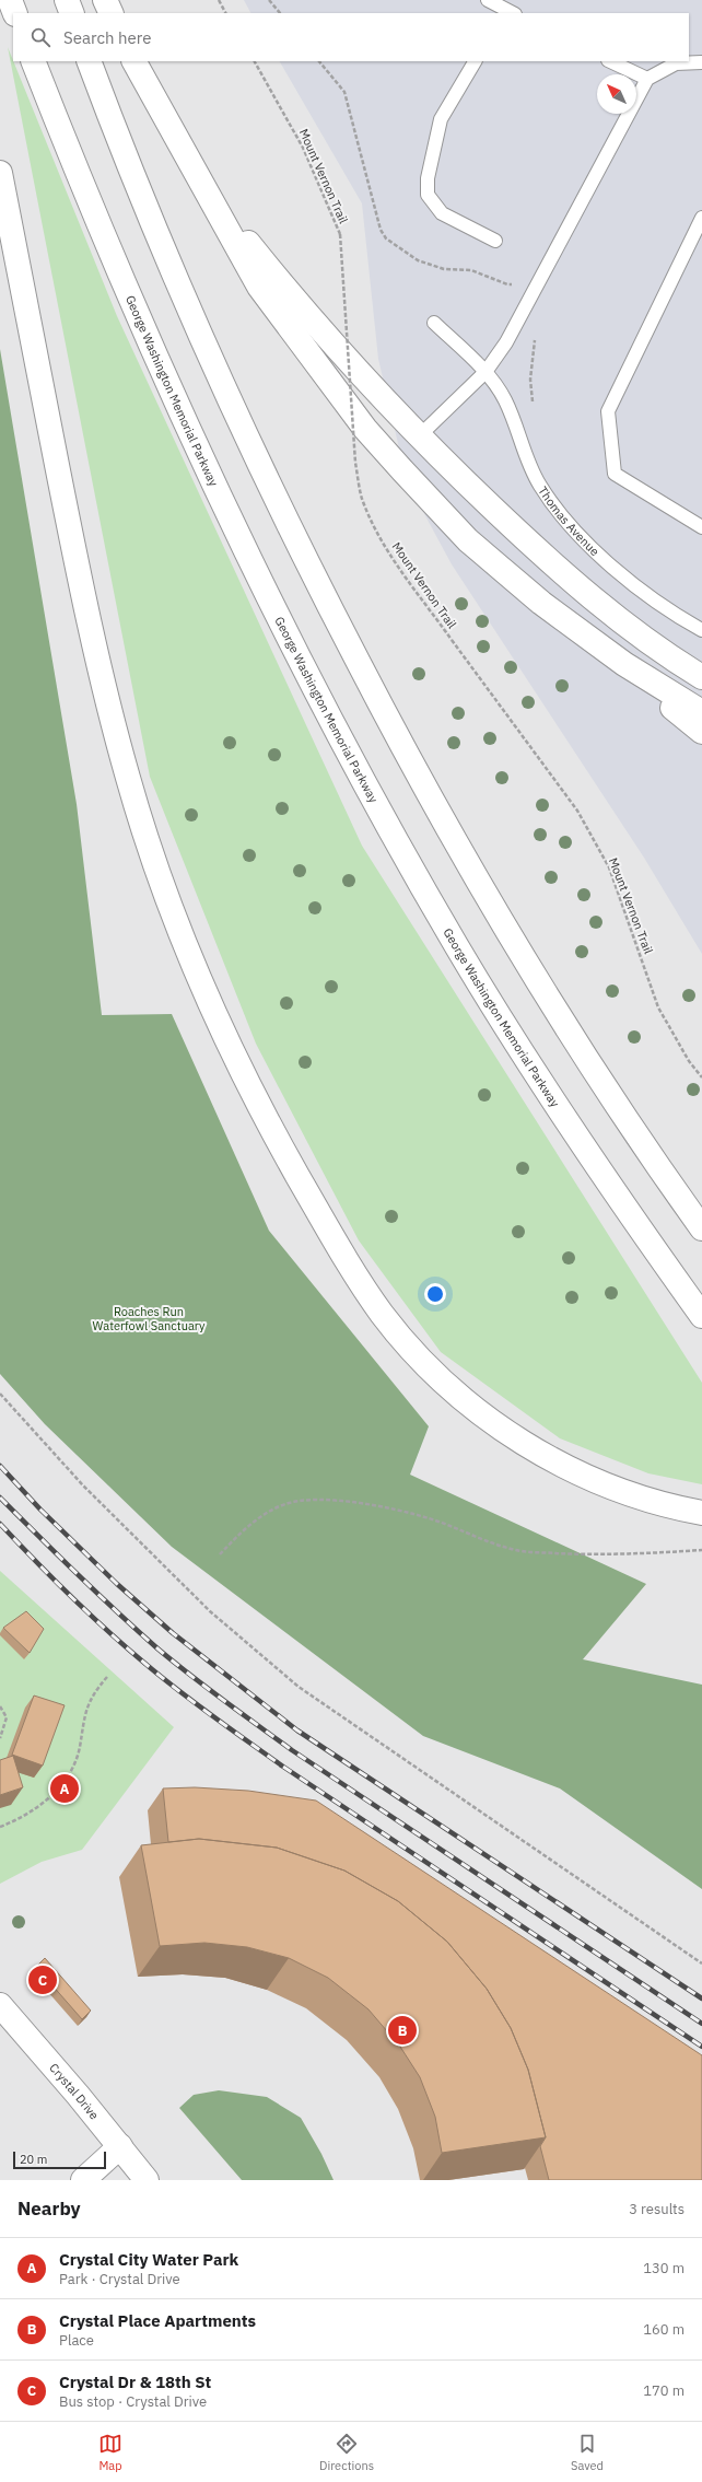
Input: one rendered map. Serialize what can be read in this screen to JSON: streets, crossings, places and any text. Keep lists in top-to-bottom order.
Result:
{
  "streets": {
    "main road": ["George Washington Memorial Parkway", "Crystal Drive"],
    "lane": ["Thomas Avenue"],
    "path": ["Mount Vernon Trail"]
  },
  "parks": ["Roaches Run Waterfowl Sanctuary"],
  "scale_bar": "20 m",
  "north": "top left",
  "page": {
    "search": "Search here",
    "pins": ["A", "C", "B"],
    "scale": "20 m",
    "heading": ["Nearby", "3 results"],
    "list": [
      {
        "mark": "A",
        "name": "Crystal City Water Park",
        "note": "Park · Crystal Drive",
        "value": "130 m"
      },
      {
        "mark": "B",
        "name": "Crystal Place Apartments",
        "note": "Place",
        "value": "160 m"
      },
      {
        "mark": "C",
        "name": "Crystal Dr & 18th St",
        "note": "Bus stop · Crystal Drive",
        "value": "170 m"
      }
    ],
    "nav": ["Map", "Directions", "Saved"]
  }
}
